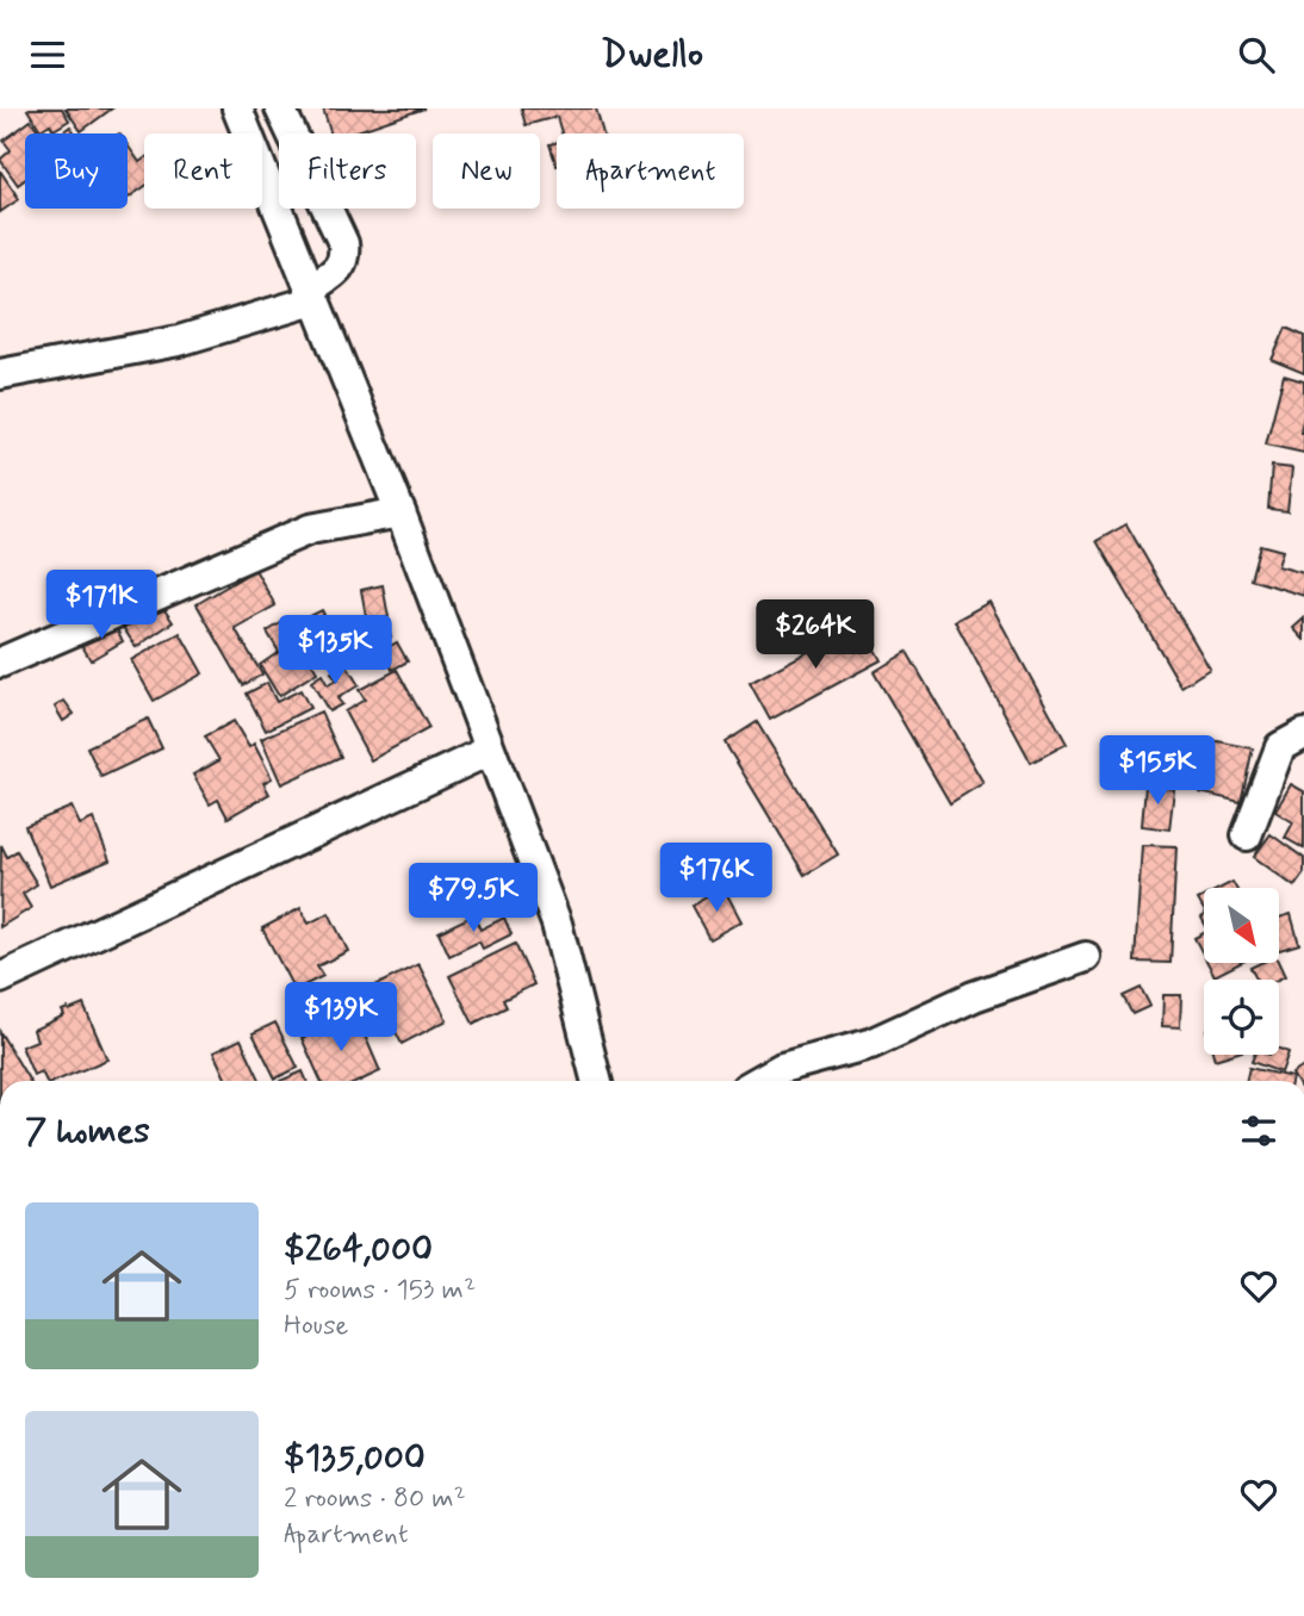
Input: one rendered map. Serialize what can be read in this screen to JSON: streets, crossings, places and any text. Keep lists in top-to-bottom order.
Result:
{
  "north": "bottom right",
  "page": {
    "header": "Dwello",
    "chip": [
      "Buy",
      "Rent",
      "Filters",
      "New",
      "Apartment"
    ],
    "price": [
      "$171K",
      "$264K",
      "$135K",
      "$155K",
      "$176K",
      "$79.5K",
      "$139K"
    ],
    "heading": "7 homes",
    "list": [
      {
        "name": "$264,000",
        "note": "5 rooms · 153 m² · House"
      },
      {
        "name": "$135,000",
        "note": "2 rooms · 80 m² · Apartment"
      }
    ]
  }
}
